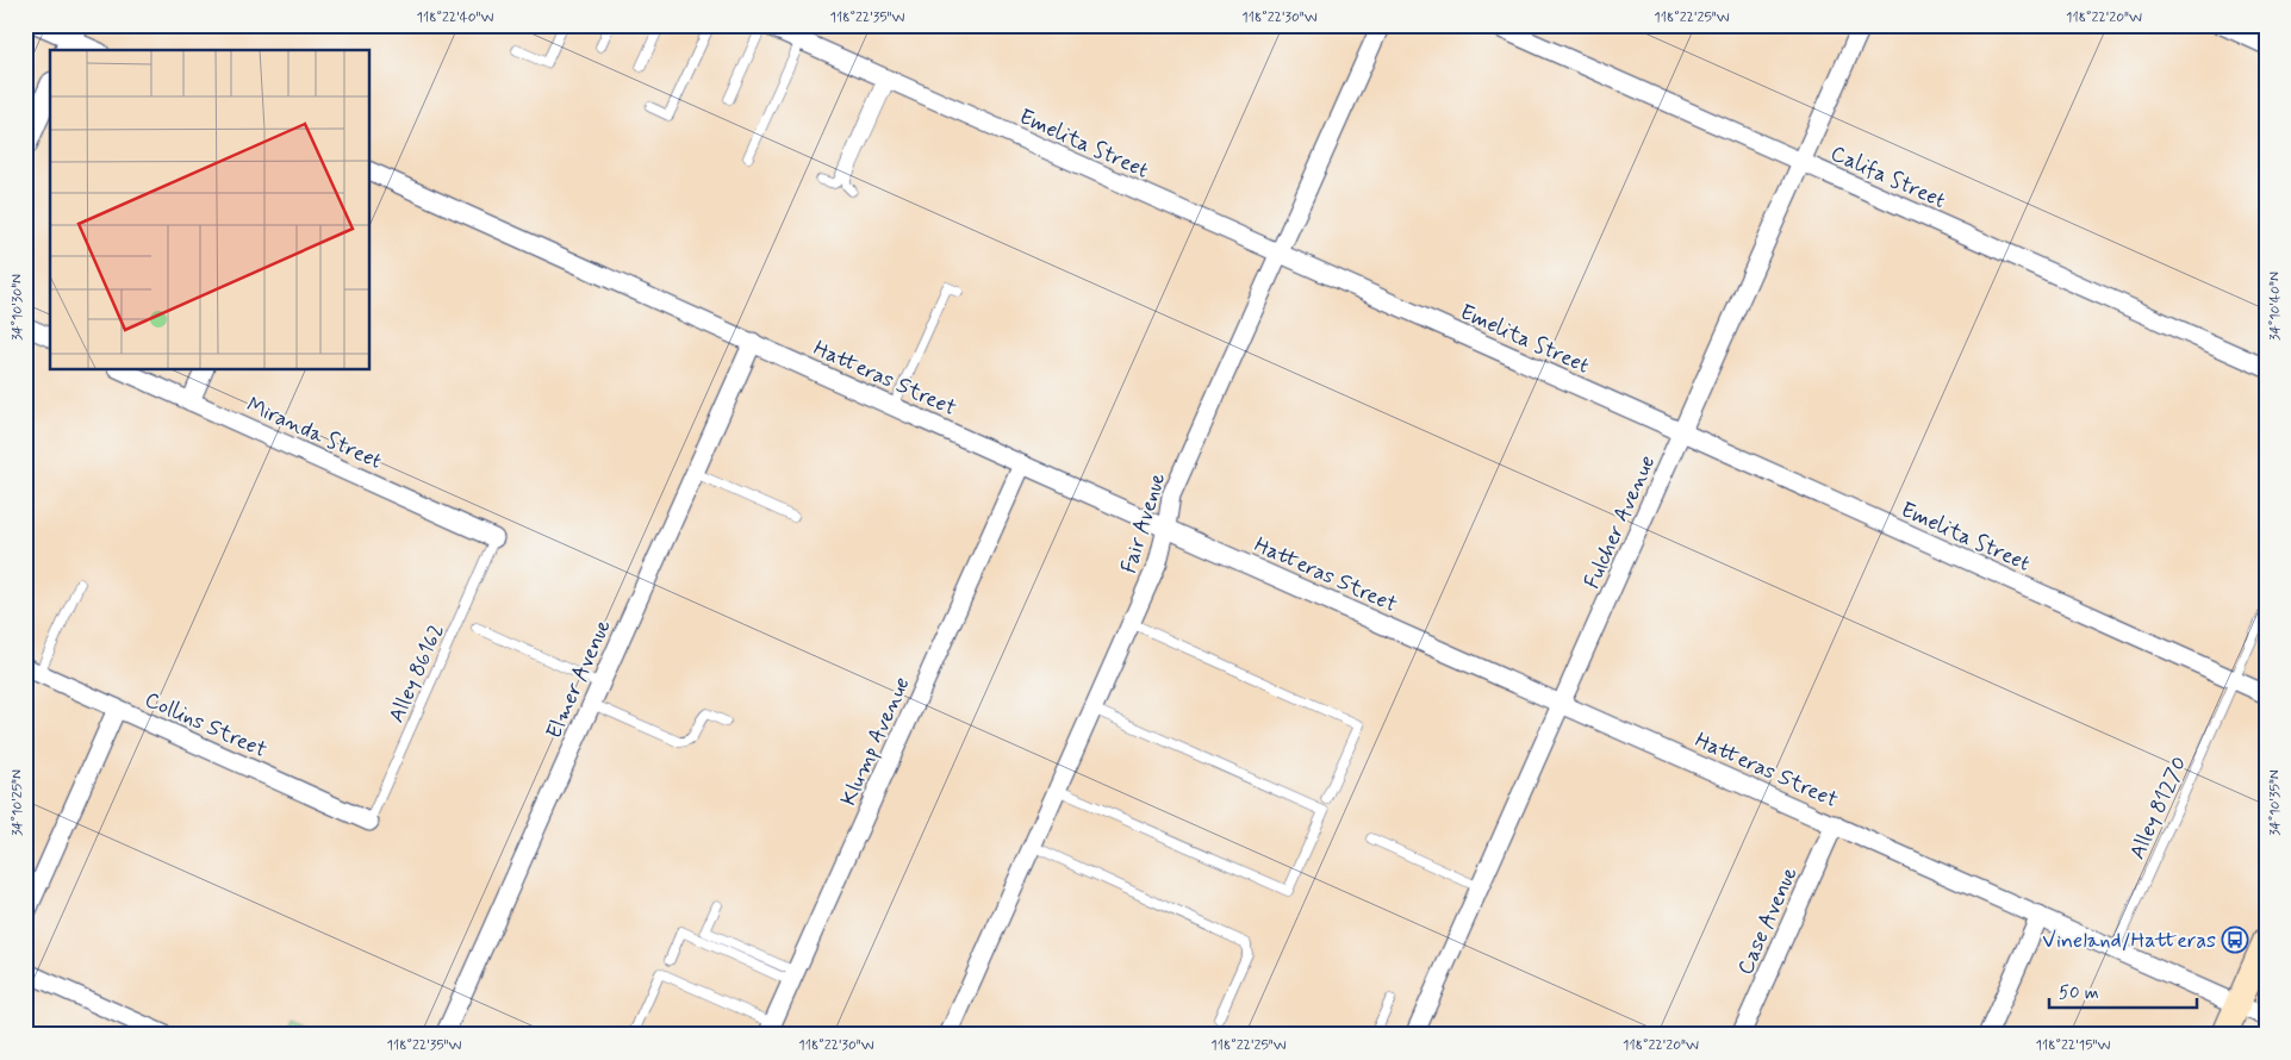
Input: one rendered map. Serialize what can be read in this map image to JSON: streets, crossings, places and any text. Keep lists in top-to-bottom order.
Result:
{
  "streets": {
    "street": [
      "Emelita Street",
      "Califa Street",
      "Hatteras Street",
      "Miranda Street",
      "Fulcher Avenue",
      "Fair Avenue",
      "Elmer Avenue",
      "Collins Street",
      "Klump Avenue",
      "Case Avenue"
    ],
    "lane": ["Alley 86162", "Alley 81270"]
  },
  "crossings": [
    ["Emelita Street", "Fulcher Avenue"],
    ["Emelita Street", "Fair Avenue"],
    ["Emelita Street", "Alley 81270"],
    ["Califa Street", "Fulcher Avenue"],
    ["Hatteras Street", "Fulcher Avenue"],
    ["Hatteras Street", "Fair Avenue"],
    ["Hatteras Street", "Elmer Avenue"],
    ["Hatteras Street", "Klump Avenue"],
    ["Hatteras Street", "Alley 81270"],
    ["Hatteras Street", "Case Avenue"],
    ["Miranda Street", "Alley 86162"],
    ["Alley 86162", "Collins Street"]
  ],
  "places": {
    "bus stop": ["Vineland/Hatteras"]
  },
  "scale_bar": "50 m",
  "coordinates": [
    "118°22'40\"W",
    "118°22'35\"W",
    "118°22'30\"W",
    "118°22'25\"W",
    "118°22'20\"W",
    "34°10'40\"N",
    "34°10'30\"N",
    "34°10'35\"N",
    "34°10'25\"N",
    "118°22'15\"W"
  ]
}
